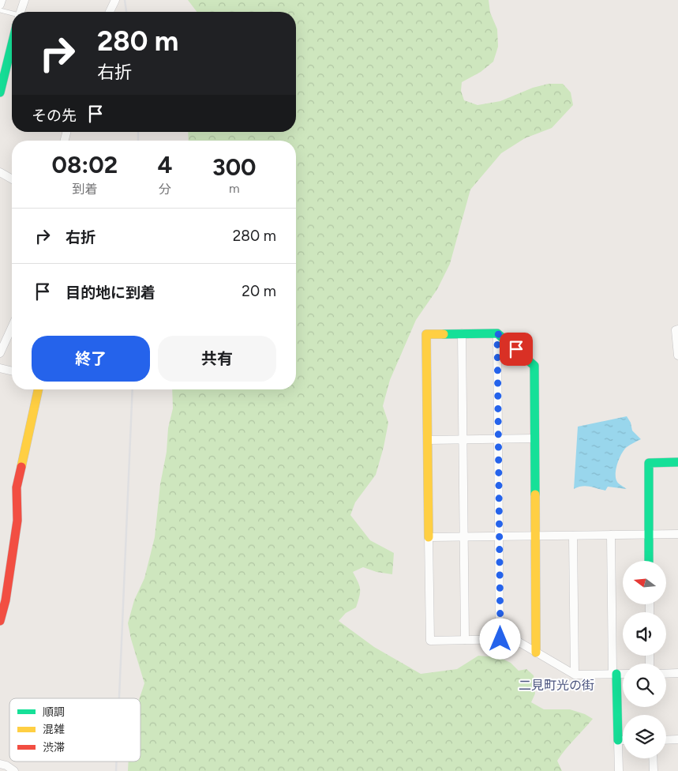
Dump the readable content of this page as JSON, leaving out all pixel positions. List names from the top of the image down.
{
  "districts": ["二見町光の街"],
  "legend": ["順調", "混雑", "渋滞"],
  "north": "left",
  "page": {
    "turn": ["280 m", "右折"],
    "then": "その先",
    "eta": [
      "08:02",
      "到着",
      "4",
      "分",
      "300",
      "m"
    ],
    "list": [
      {
        "name": "右折",
        "value": "280 m"
      },
      {
        "name": "目的地に到着",
        "value": "20 m"
      }
    ],
    "buttons": ["終了", "共有"]
  }
}
